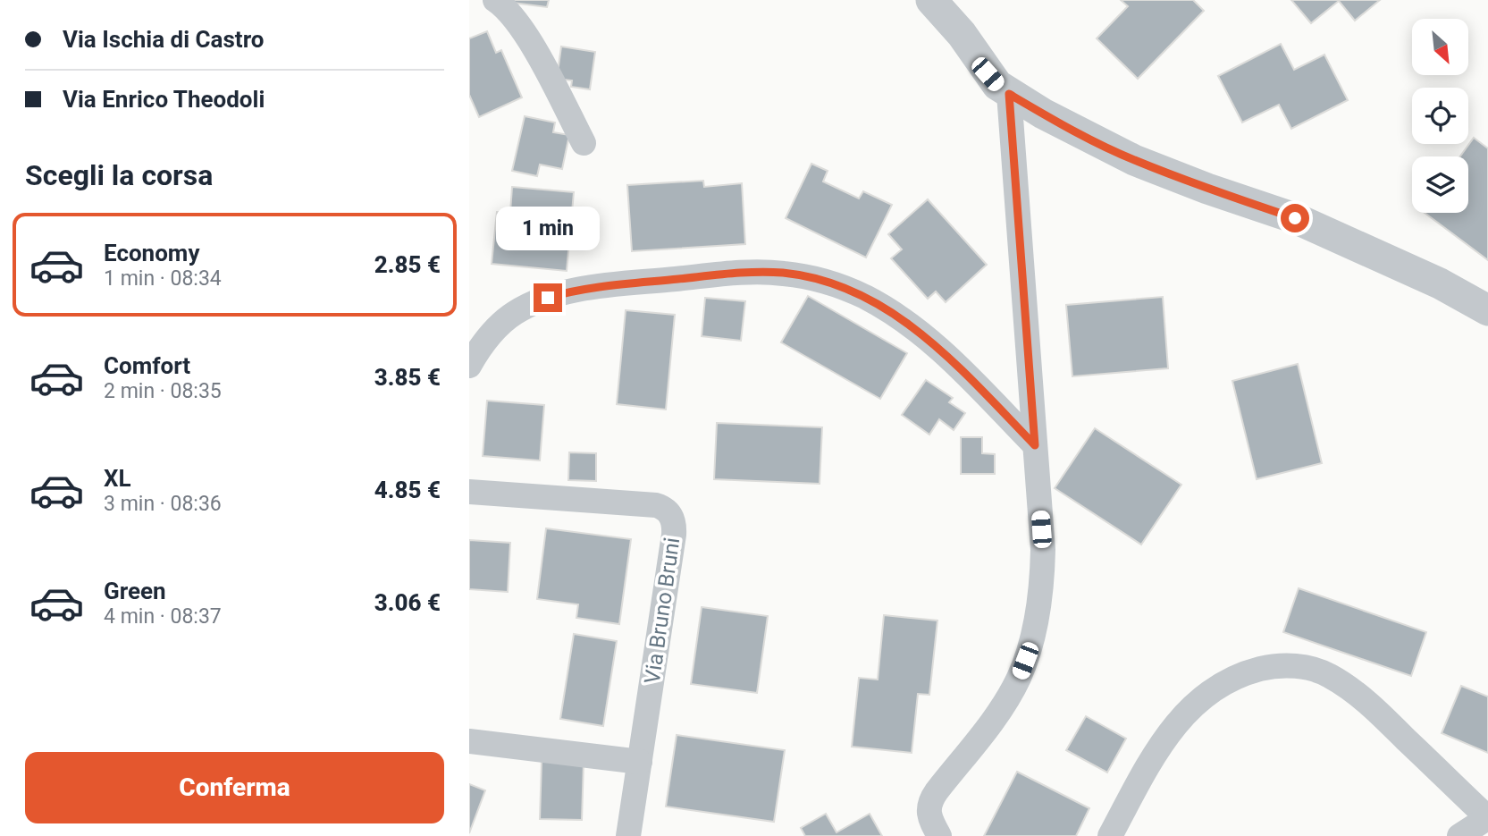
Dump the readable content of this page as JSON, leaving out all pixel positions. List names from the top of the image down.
{
  "streets": {
    "street": ["Via Bruno Bruni"]
  },
  "north": "bottom right",
  "page": {
    "banner": ["Via Ischia di Castro", "Via Enrico Theodoli"],
    "heading": "Scegli la corsa",
    "bubble": "1 min",
    "list": [
      {
        "name": "Economy",
        "note": "1 min · 08:34",
        "value": "2.85 €"
      },
      {
        "name": "Comfort",
        "note": "2 min · 08:35",
        "value": "3.85 €"
      },
      {
        "name": "XL",
        "note": "3 min · 08:36",
        "value": "4.85 €"
      },
      {
        "name": "Green",
        "note": "4 min · 08:37",
        "value": "3.06 €"
      }
    ],
    "buttons": "Conferma"
  }
}
